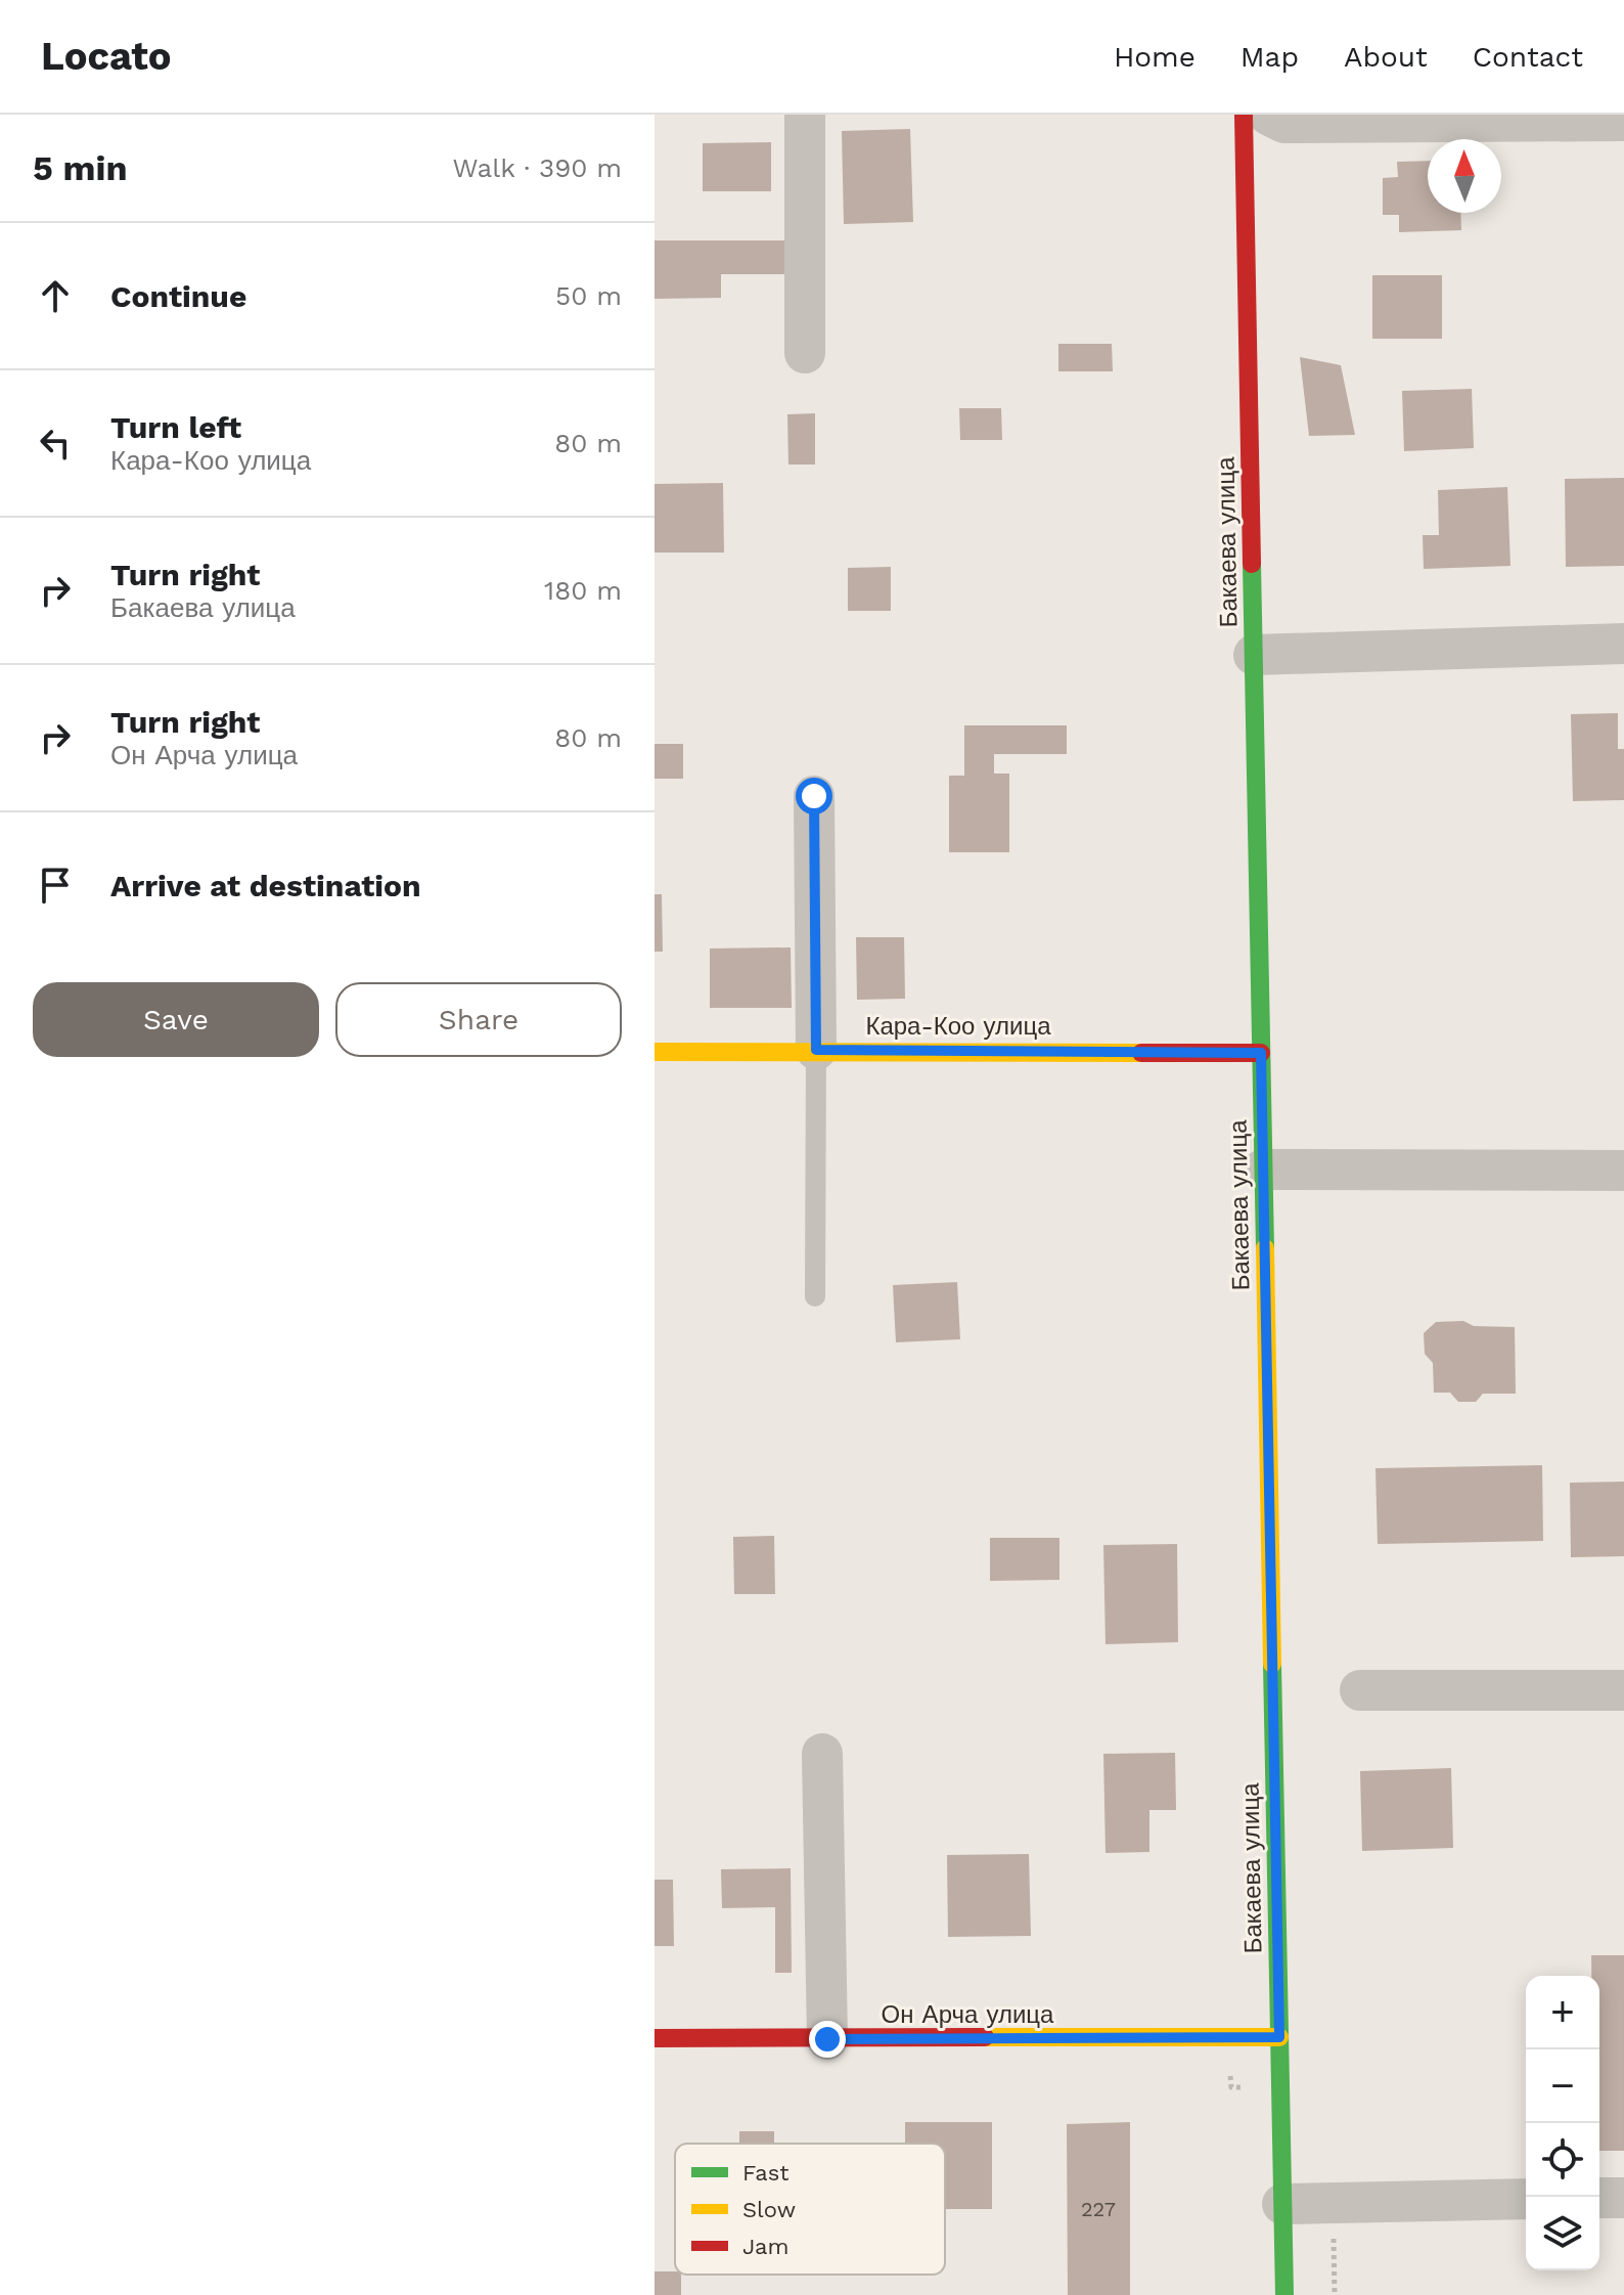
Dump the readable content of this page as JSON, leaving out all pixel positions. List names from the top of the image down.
{
  "streets": {
    "street": ["Бакаева улица", "Кара-Коо улица", "Он Арча улица"]
  },
  "crossings": [
    ["Бакаева улица", "Кара-Коо улица"],
    ["Бакаева улица", "Он Арча улица"]
  ],
  "house_numbers": ["227"],
  "legend": ["Fast", "Slow", "Jam"],
  "north": "top",
  "page": {
    "header": "Locato",
    "nav": [
      "Home",
      "Map",
      "About",
      "Contact"
    ],
    "heading": ["5 min", "Walk · 390 m"],
    "list": [
      ["Continue", "50 m"],
      ["Turn left", "Кара-Коо улица", "80 m"],
      ["Turn right", "Бакаева улица", "180 m"],
      ["Turn right", "Он Арча улица", "80 m"],
      "Arrive at destination"
    ],
    "buttons": ["Save", "Share"],
    "map_buttons": ["+", "−"]
  }
}
